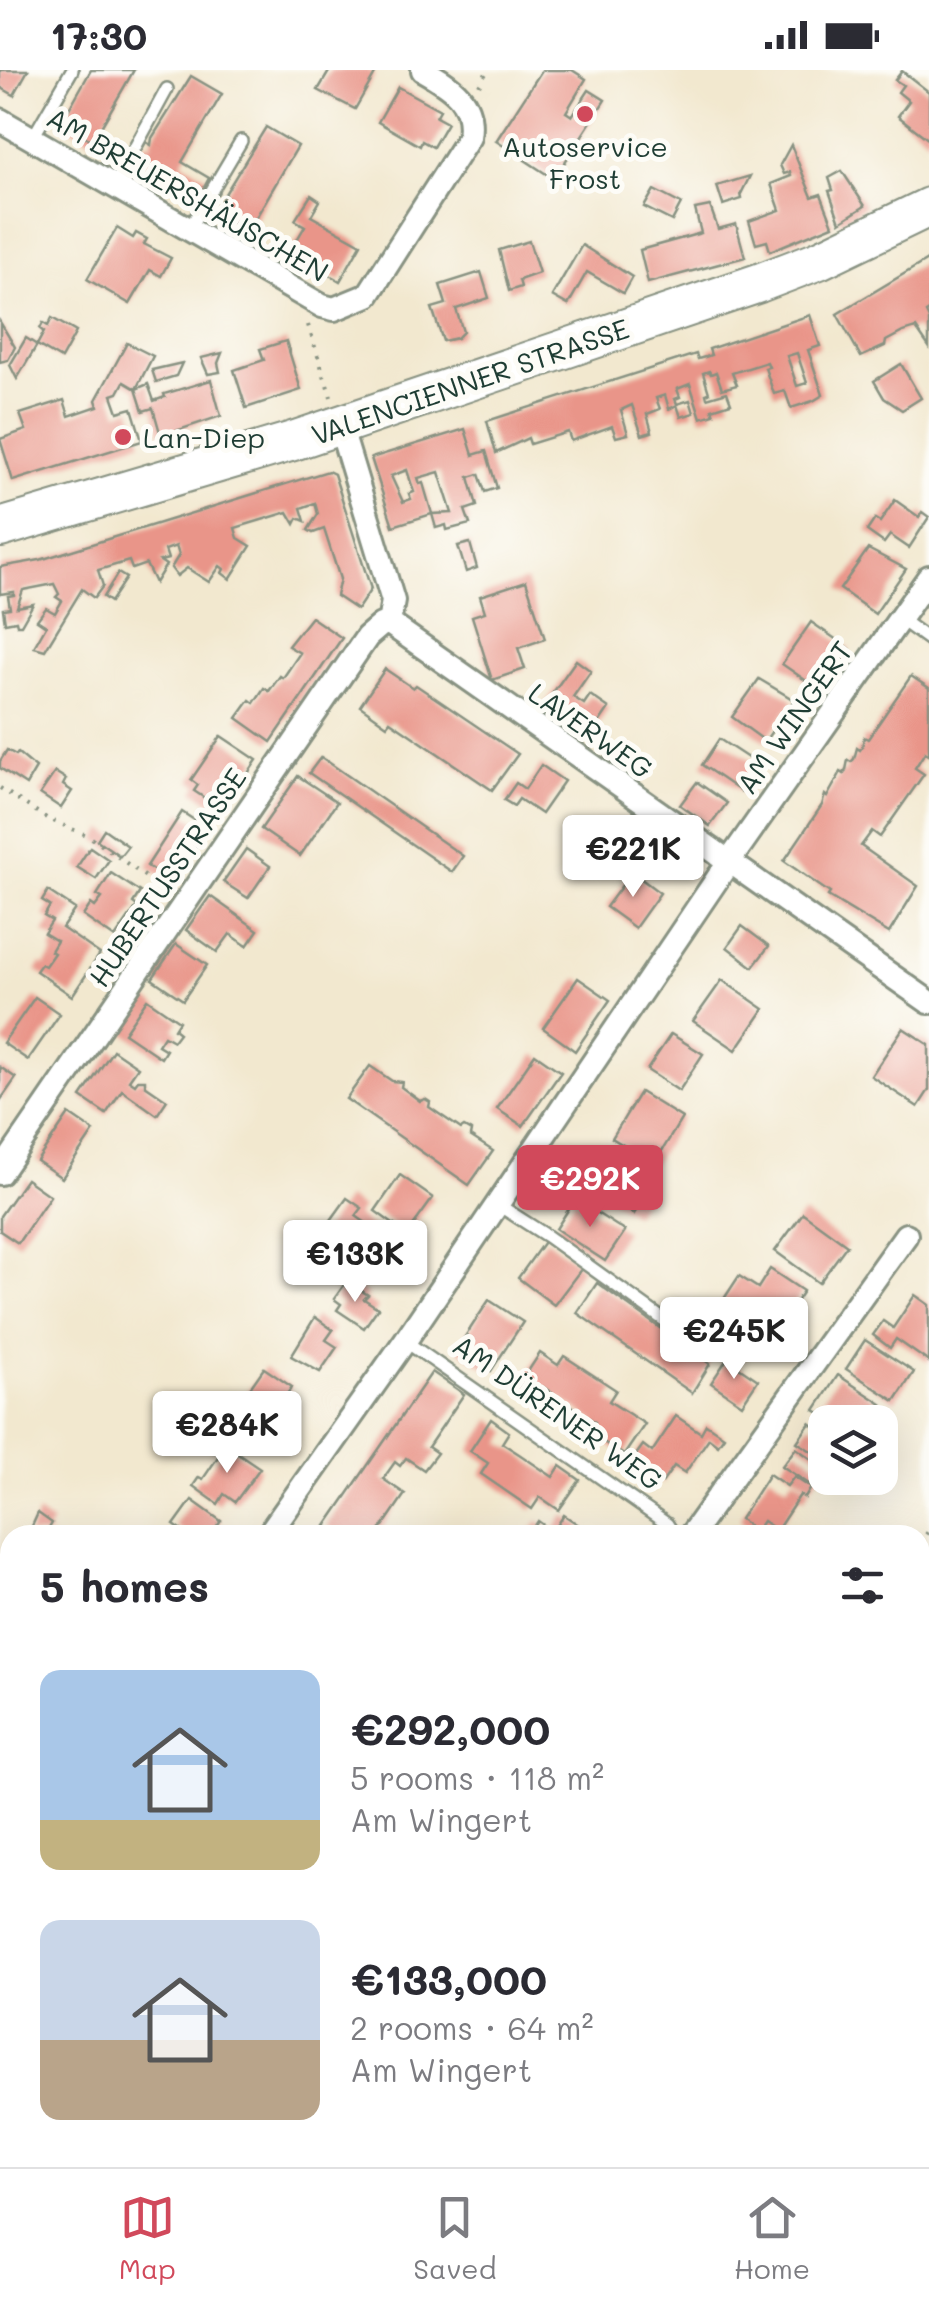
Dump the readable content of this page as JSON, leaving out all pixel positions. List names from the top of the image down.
{
  "streets": {
    "main road": ["VALENCIENNER STRASSE"],
    "street": [
      "AM BREUERSHÄUSCHEN",
      "AM WINGERT",
      "LAVERWEG",
      "HUBERTUSSTRASSE"
    ],
    "lane": ["AM DÜRENER WEG"]
  },
  "crossings": [
    ["AM WINGERT", "LAVERWEG"],
    ["AM WINGERT", "AM DÜRENER WEG"],
    ["LAVERWEG", "HUBERTUSSTRASSE"]
  ],
  "places": ["Autoservice Frost", "Lan-Diep"],
  "page": {
    "status": "17:30",
    "price": [
      "€221K",
      "€292K",
      "€133K",
      "€245K",
      "€284K"
    ],
    "heading": "5 homes",
    "list": [
      {
        "name": "€292,000",
        "note": "5 rooms · 118 m² · Am Wingert"
      },
      {
        "name": "€133,000",
        "note": "2 rooms · 64 m² · Am Wingert"
      }
    ],
    "tabs": ["Map", "Saved", "Home"]
  }
}
